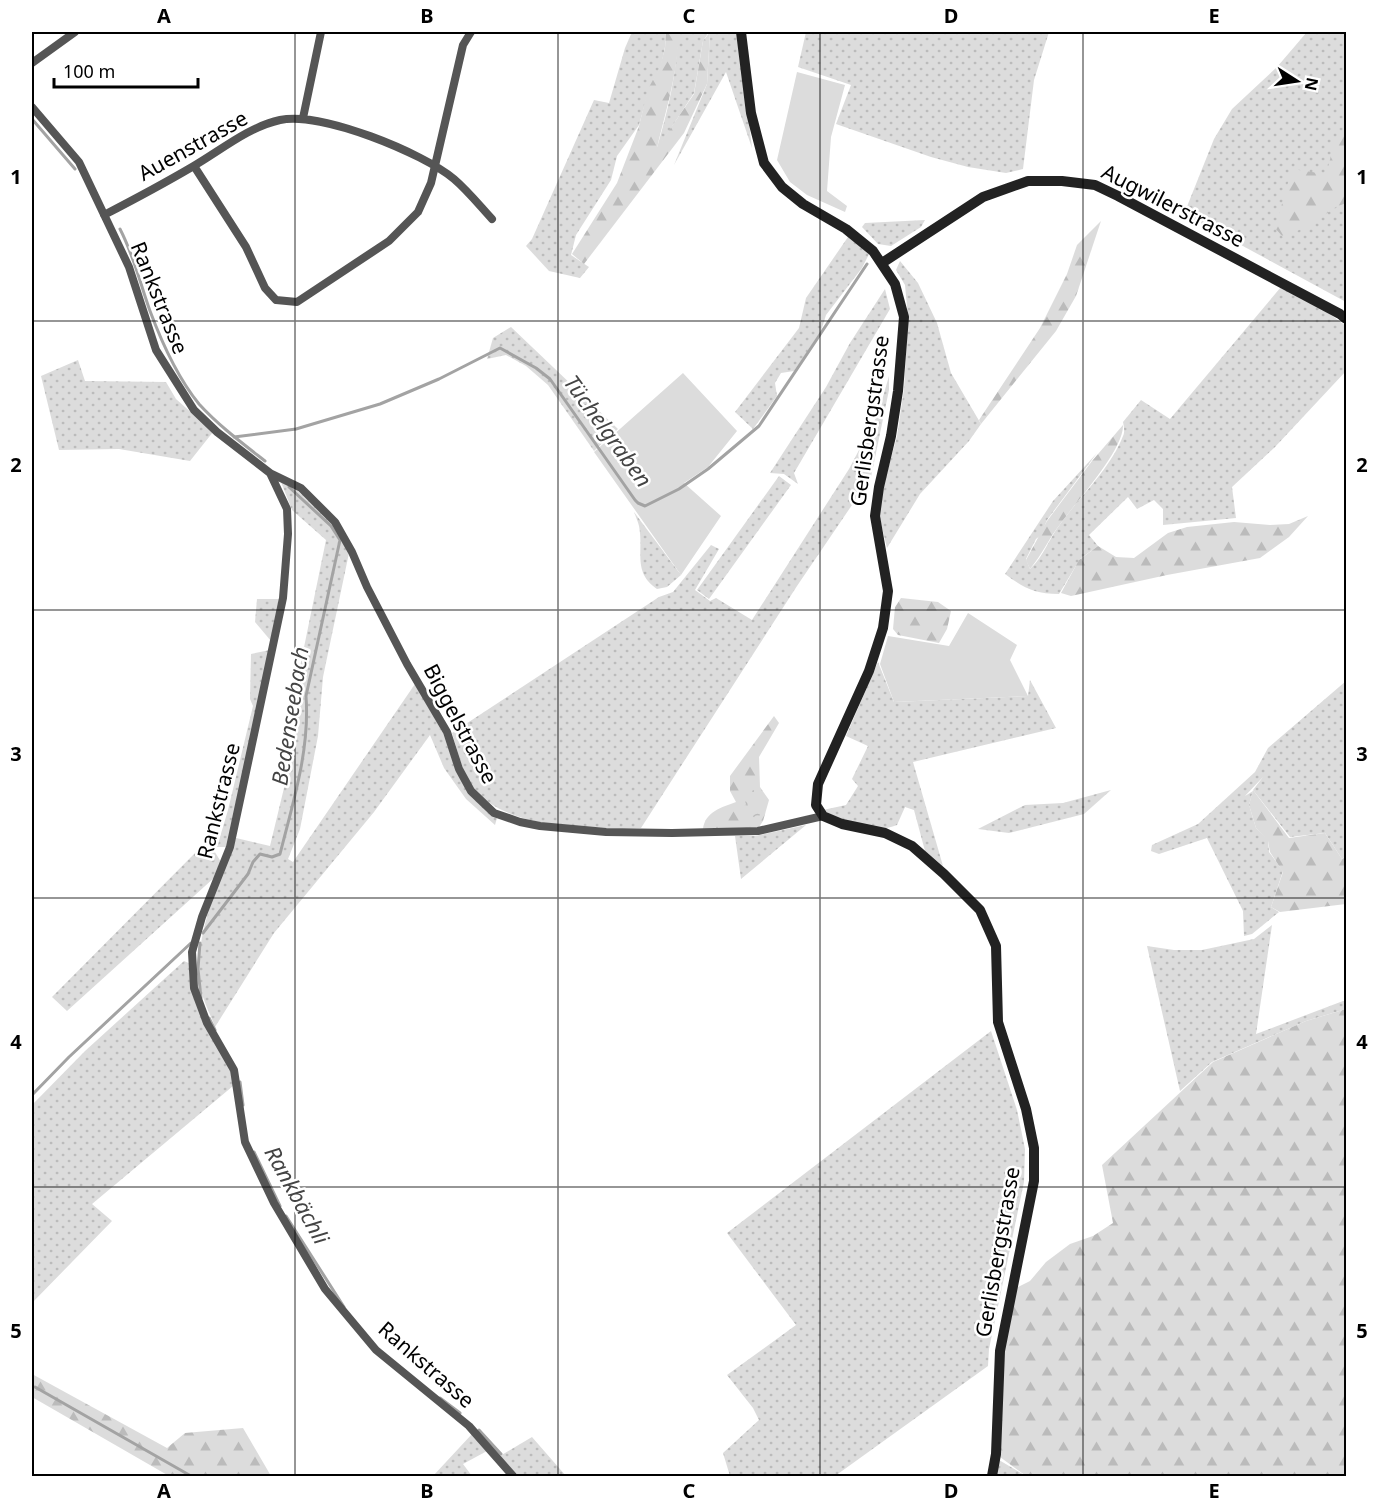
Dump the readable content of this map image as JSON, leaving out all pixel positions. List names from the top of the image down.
{
  "streets": {
    "street": [
      "Auenstrasse",
      "Augwilerstrasse",
      "Rankstrasse",
      "Gerlisbergstrasse",
      "Biggelstrasse"
    ]
  },
  "crossings": [
    ["Auenstrasse", "Rankstrasse"],
    ["Augwilerstrasse", "Gerlisbergstrasse"],
    ["Rankstrasse", "Biggelstrasse"],
    ["Gerlisbergstrasse", "Biggelstrasse"]
  ],
  "water": ["Tüchelgraben", "Bedenseebach", "Rankbächli"],
  "scale_bar": "100 m",
  "north": "right",
  "grid": {
    "columns": [
      "A",
      "B",
      "C",
      "D",
      "E"
    ],
    "rows": [
      "1",
      "2",
      "3",
      "4",
      "5"
    ]
  }
}
